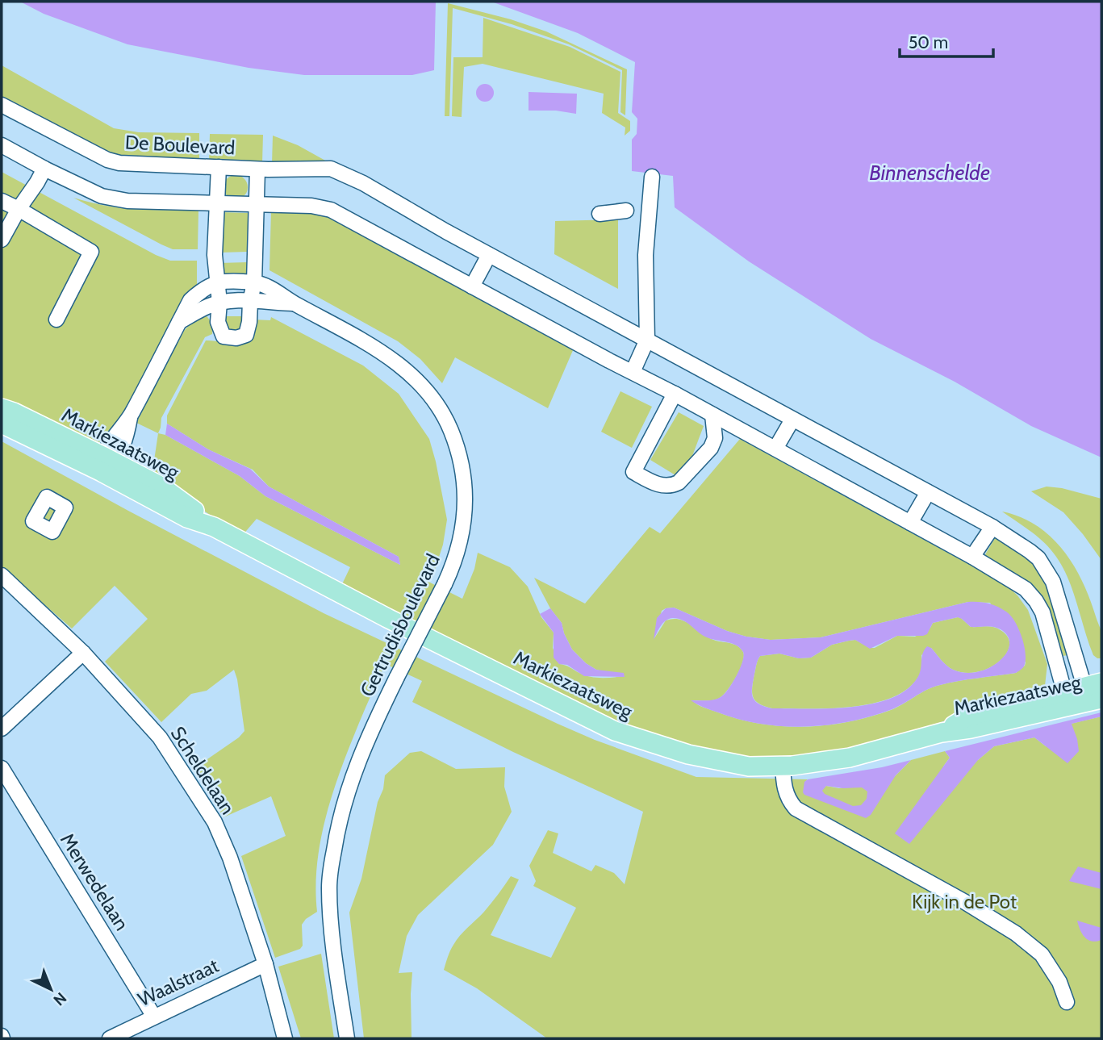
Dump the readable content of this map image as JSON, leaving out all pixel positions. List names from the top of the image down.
{
  "streets": {
    "main road": ["Markiezaatsweg"],
    "street": [
      "De Boulevard",
      "Gertrudisboulevard",
      "Scheldelaan",
      "Merwedelaan",
      "Waalstraat"
    ]
  },
  "crossings": [
    ["De Boulevard", "Markiezaatsweg"],
    ["Scheldelaan", "Waalstraat"],
    ["Merwedelaan", "Waalstraat"]
  ],
  "water": ["Binnenschelde"],
  "parks": ["Kijk in de Pot"],
  "scale_bar": "50 m",
  "north": "bottom right"
}
